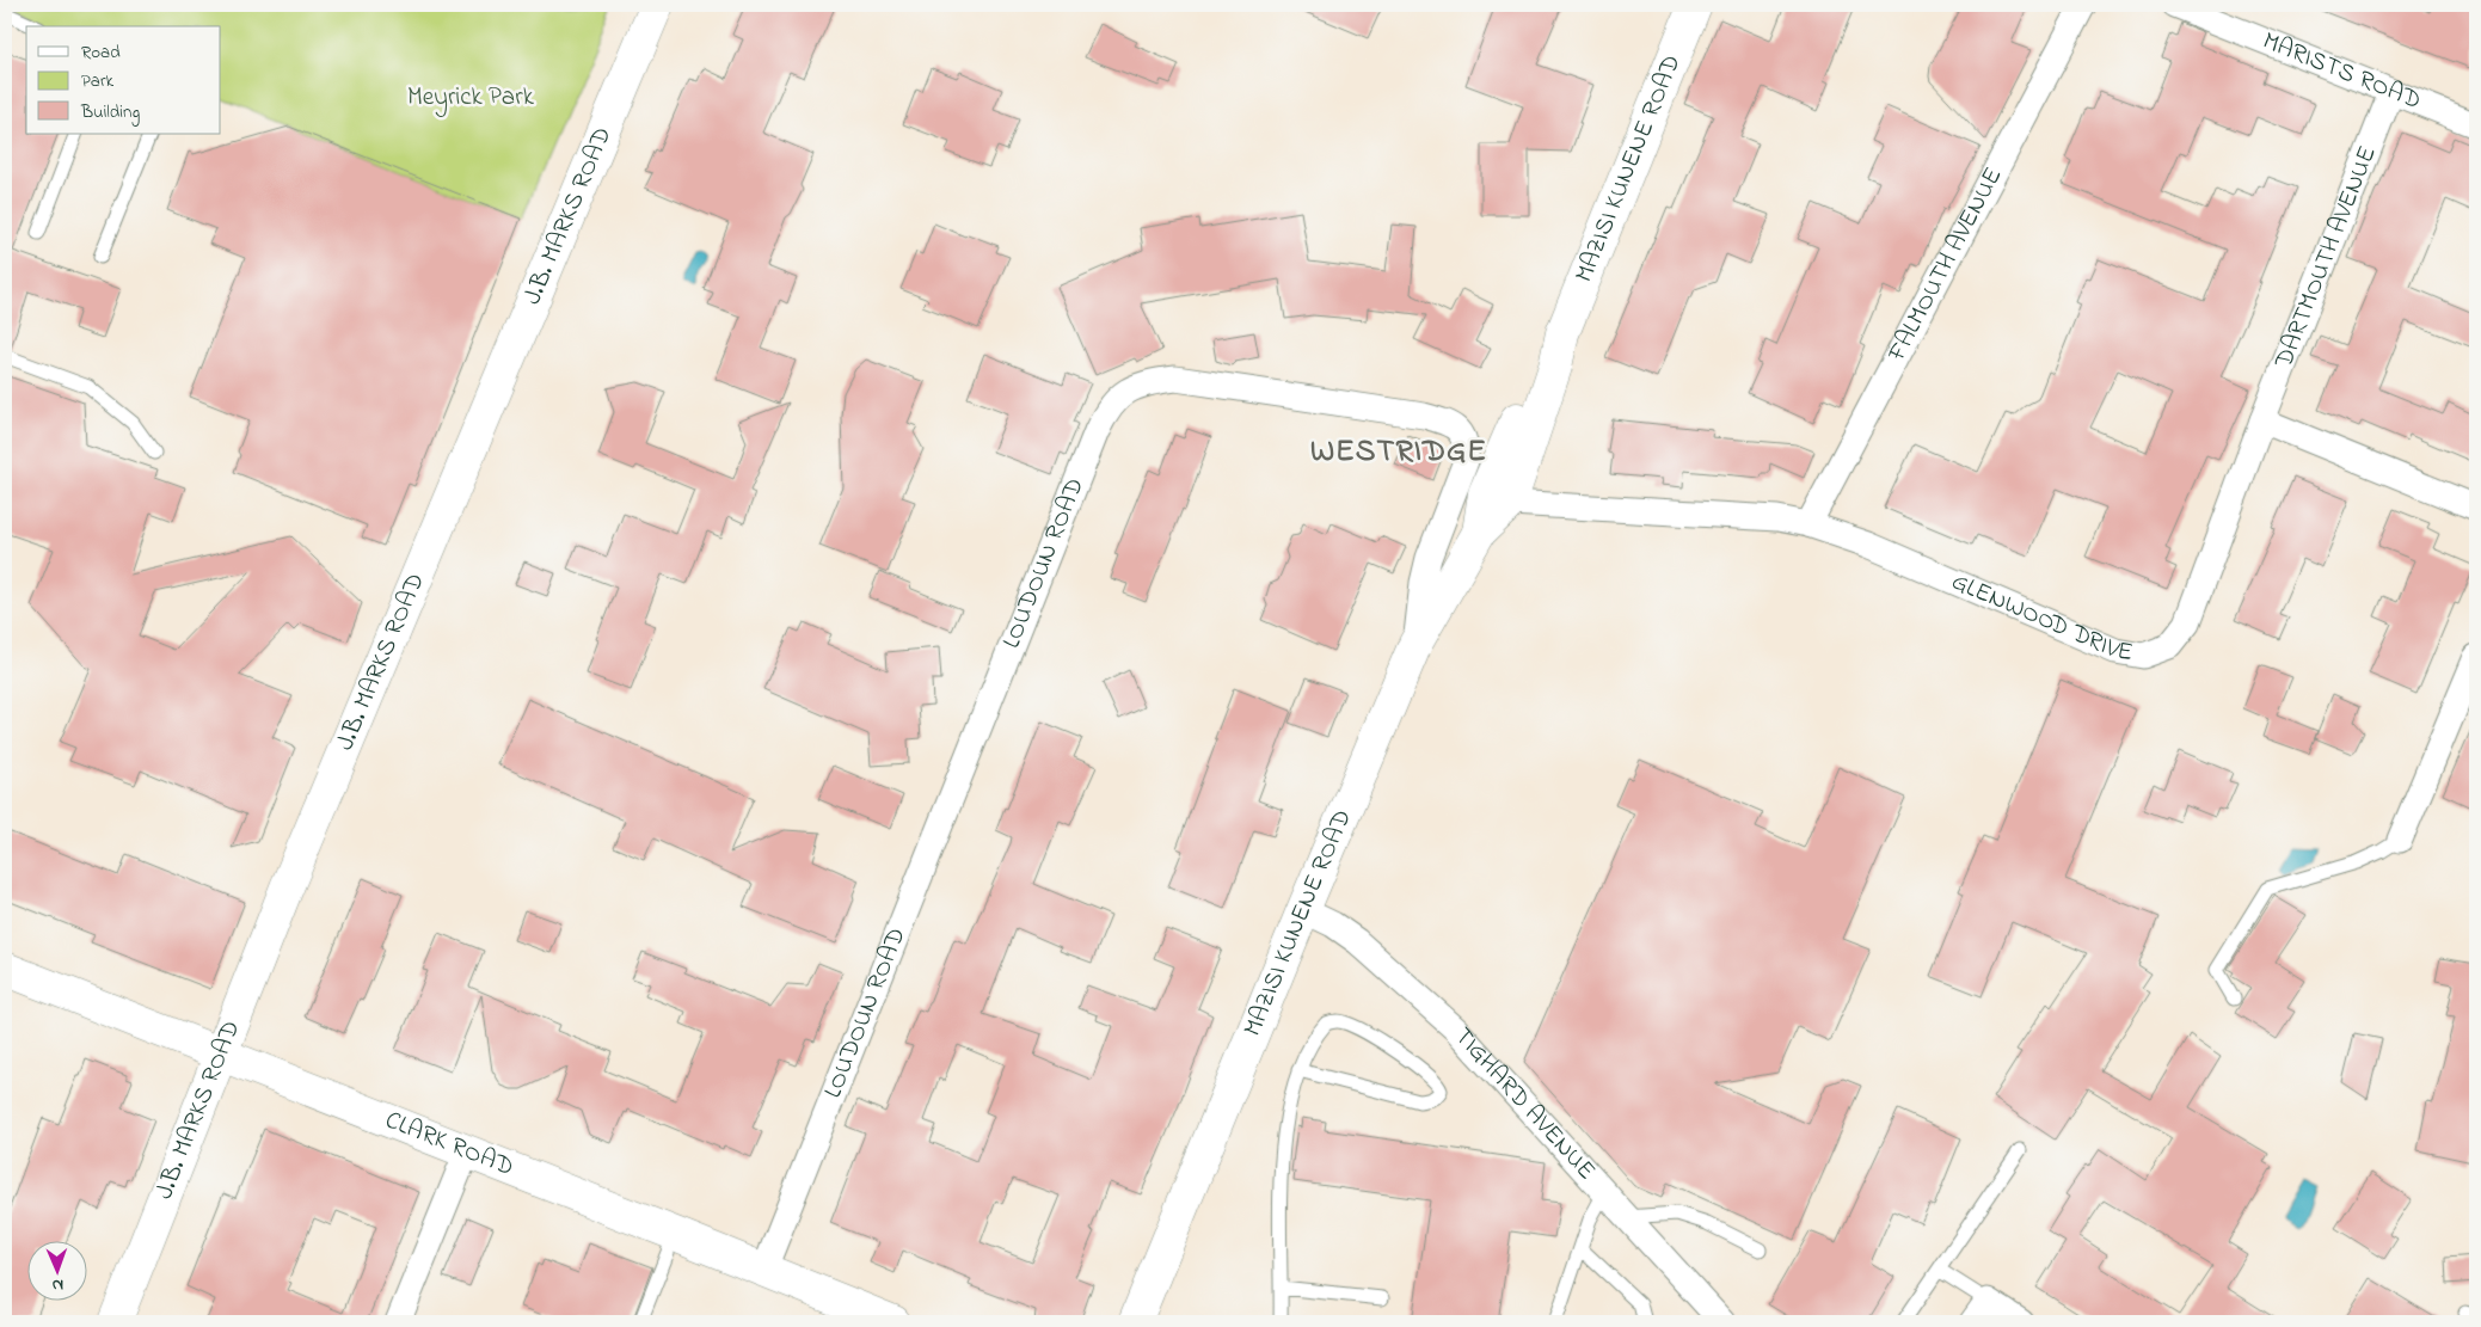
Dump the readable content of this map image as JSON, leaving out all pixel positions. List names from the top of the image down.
{
  "streets": {
    "street": [
      "MARISTS ROAD",
      "MAZISI KUNENE ROAD",
      "J.B. MARKS ROAD",
      "DARTMOUTH AVENUE",
      "FALMOUTH AVENUE",
      "LOUDOUN ROAD",
      "GLENWOOD DRIVE",
      "TIGHARD AVENUE",
      "CLARK ROAD"
    ]
  },
  "crossings": [
    ["MARISTS ROAD", "DARTMOUTH AVENUE"],
    ["MAZISI KUNENE ROAD", "LOUDOUN ROAD"],
    ["MAZISI KUNENE ROAD", "GLENWOOD DRIVE"],
    ["MAZISI KUNENE ROAD", "TIGHARD AVENUE"],
    ["J.B. MARKS ROAD", "CLARK ROAD"],
    ["DARTMOUTH AVENUE", "GLENWOOD DRIVE"],
    ["FALMOUTH AVENUE", "GLENWOOD DRIVE"],
    ["LOUDOUN ROAD", "CLARK ROAD"]
  ],
  "districts": ["WESTRIDGE"],
  "parks": ["Meyrick Park"],
  "legend": ["Road", "Park", "Building"],
  "north": "bottom"
}
